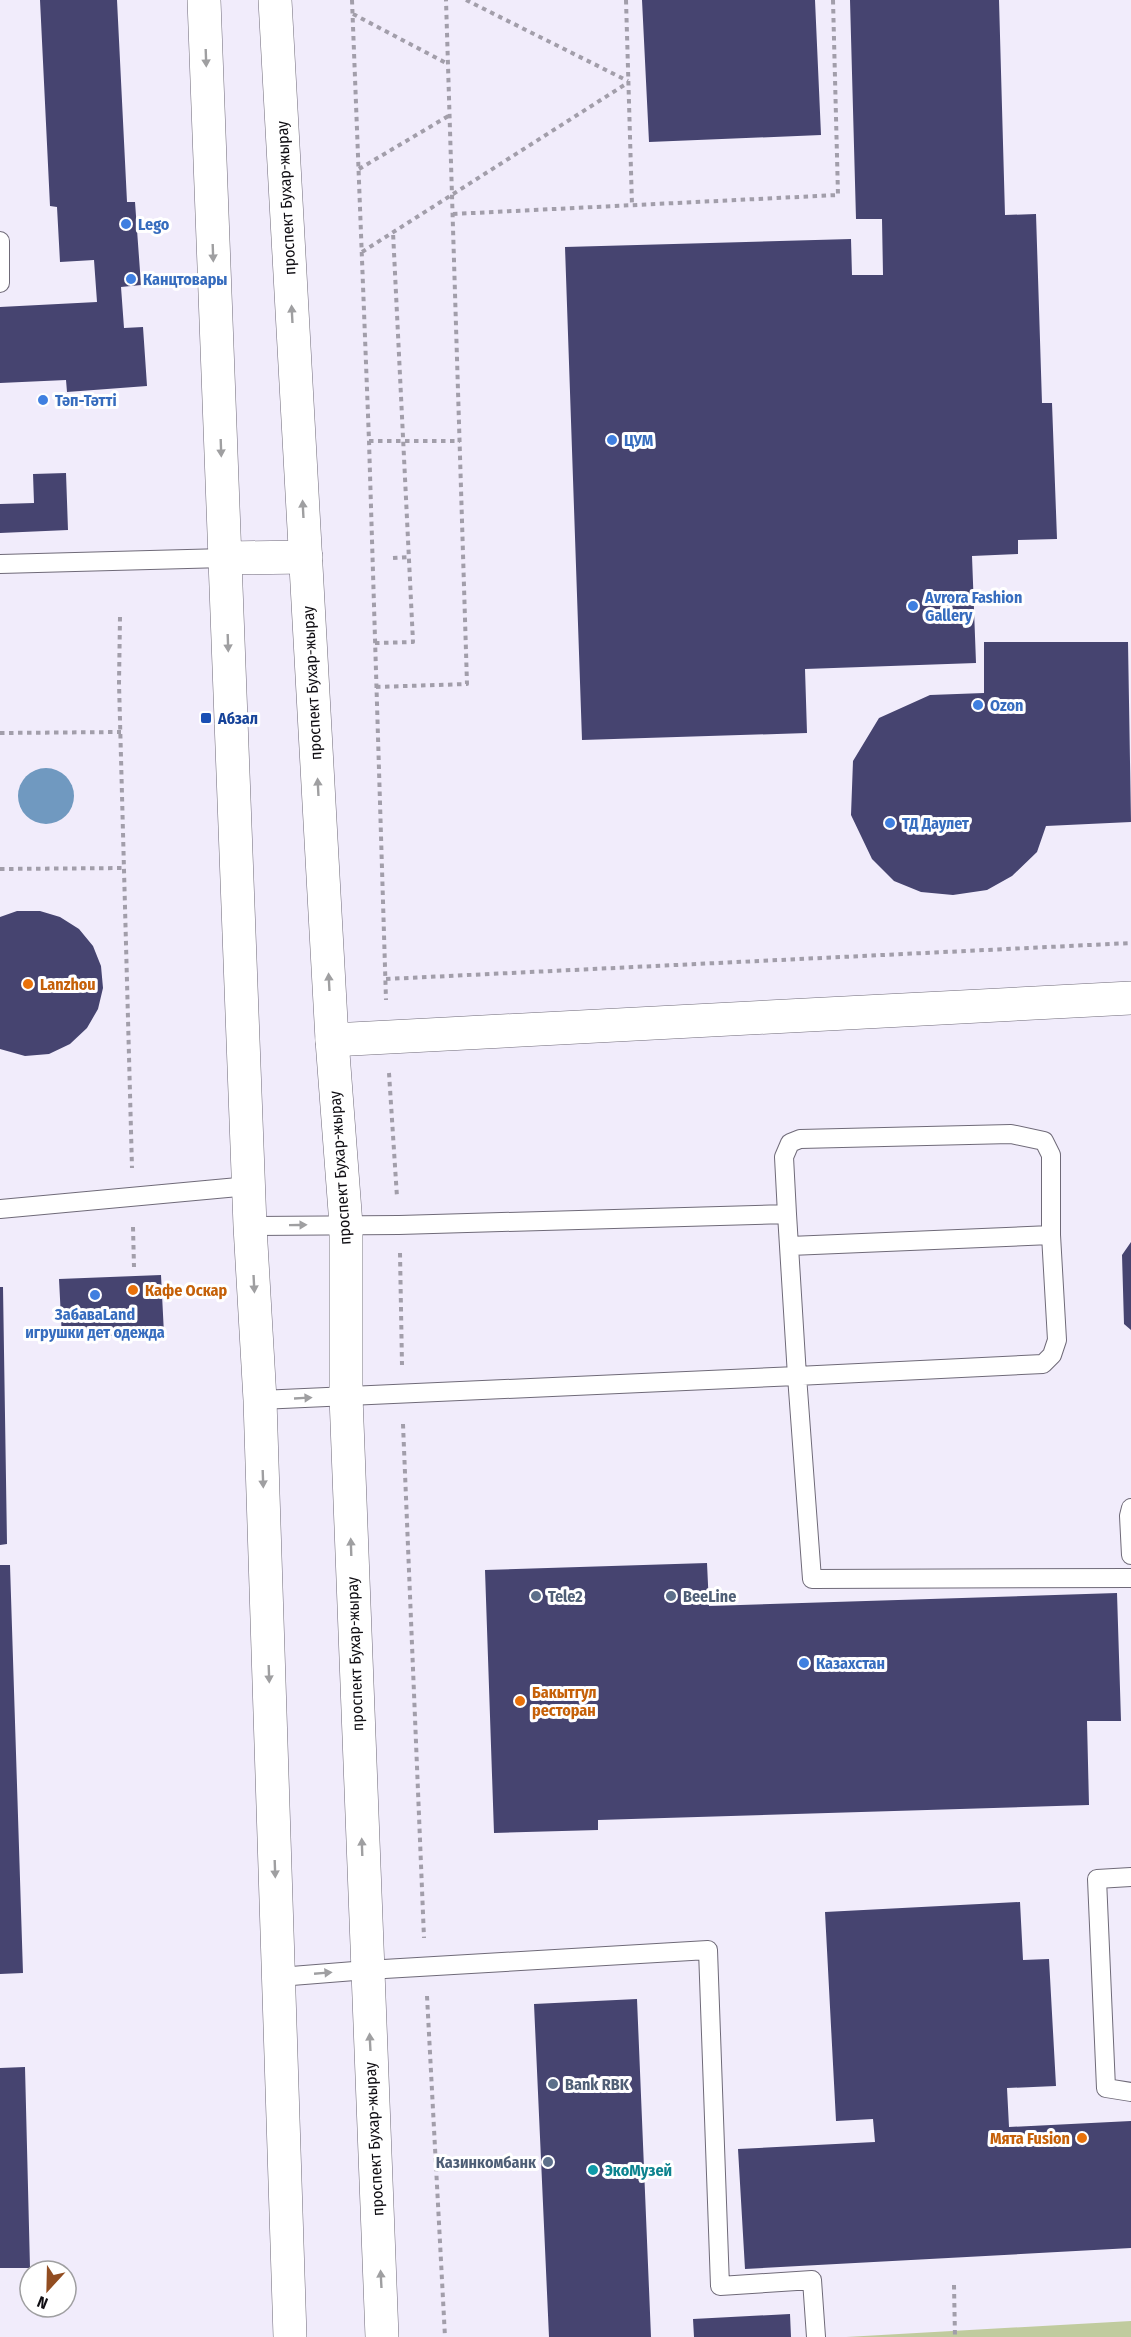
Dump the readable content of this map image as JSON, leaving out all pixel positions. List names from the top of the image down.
{
  "streets": {
    "main road": ["проспект Бухар-жырау"]
  },
  "places": {
    "other": [
      "Lego",
      "Канцтовары",
      "Тәп-Тәтті",
      "ЦУМ",
      "Avrora Fashion Gallery",
      "Ozon",
      "ТД Даулет",
      "Lanzhou",
      "Кафе Оскар",
      "ЗабаваLand игрушки дет одежда",
      "Tele2",
      "BeeLine",
      "Казахстан",
      "Бакытгул ресторан",
      "Bank RBK",
      "Мята Fusion",
      "Казинкомбанк",
      "ЭкоМузей"
    ],
    "transit": ["Абзал"]
  },
  "north": "bottom"
}
